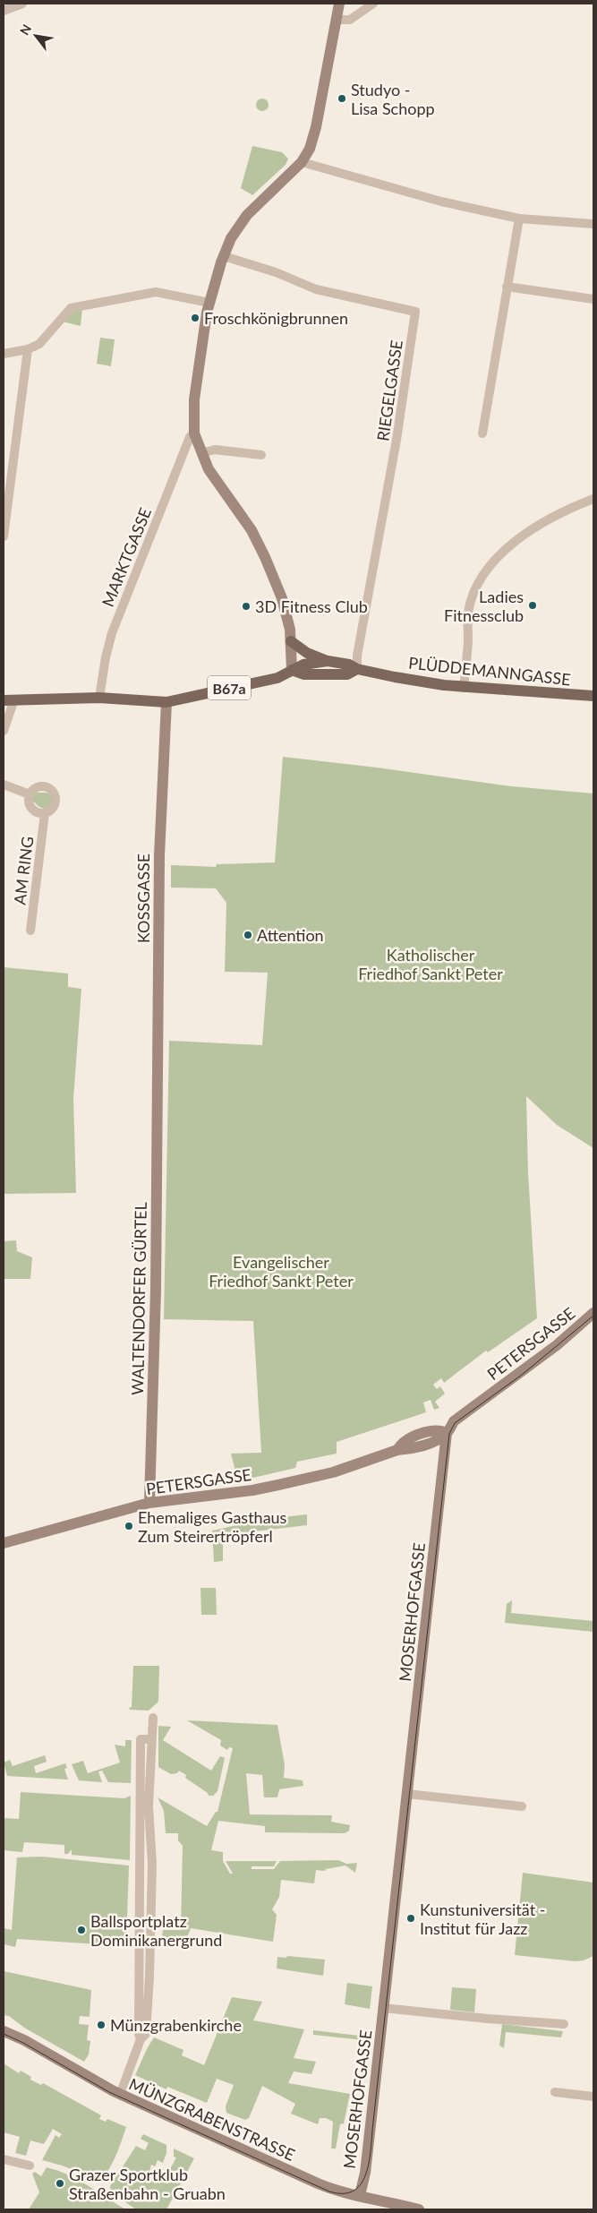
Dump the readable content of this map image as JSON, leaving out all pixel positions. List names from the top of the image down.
{
  "streets": {
    "main road": [
      "PLÜDDEMANNGASSE",
      "B67a",
      "KOSSGASSE",
      "WALTENDORFER GÜRTEL",
      "PETERSGASSE",
      "MOSERHOFGASSE",
      "MÜNZGRABENSTRASSE"
    ],
    "street": ["RIEGELGASSE", "MARKTGASSE", "AM RING"]
  },
  "crossings": [
    ["RIEGELGASSE", "PLÜDDEMANNGASSE"],
    ["MARKTGASSE", "PLÜDDEMANNGASSE"],
    ["PLÜDDEMANNGASSE", "KOSSGASSE"],
    ["KOSSGASSE", "WALTENDORFER GÜRTEL"],
    ["WALTENDORFER GÜRTEL", "PETERSGASSE"],
    ["PETERSGASSE", "MOSERHOFGASSE"],
    ["MOSERHOFGASSE", "MÜNZGRABENSTRASSE"]
  ],
  "parks": ["Katholischer Friedhof Sankt Peter", "Evangelischer Friedhof Sankt Peter"],
  "places": [
    "Studyo - Lisa Schopp",
    "Froschkönigbrunnen",
    "Ladies Fitnessclub",
    "3D Fitness Club",
    "Attention",
    "Ehemaliges Gasthaus Zum Steirertröpferl",
    "Kunstuniversität - Institut für Jazz",
    "Ballsportplatz Dominikanergrund",
    "Münzgrabenkirche",
    "Grazer Sportklub Straßenbahn - Gruabn"
  ],
  "north": "top left"
}
